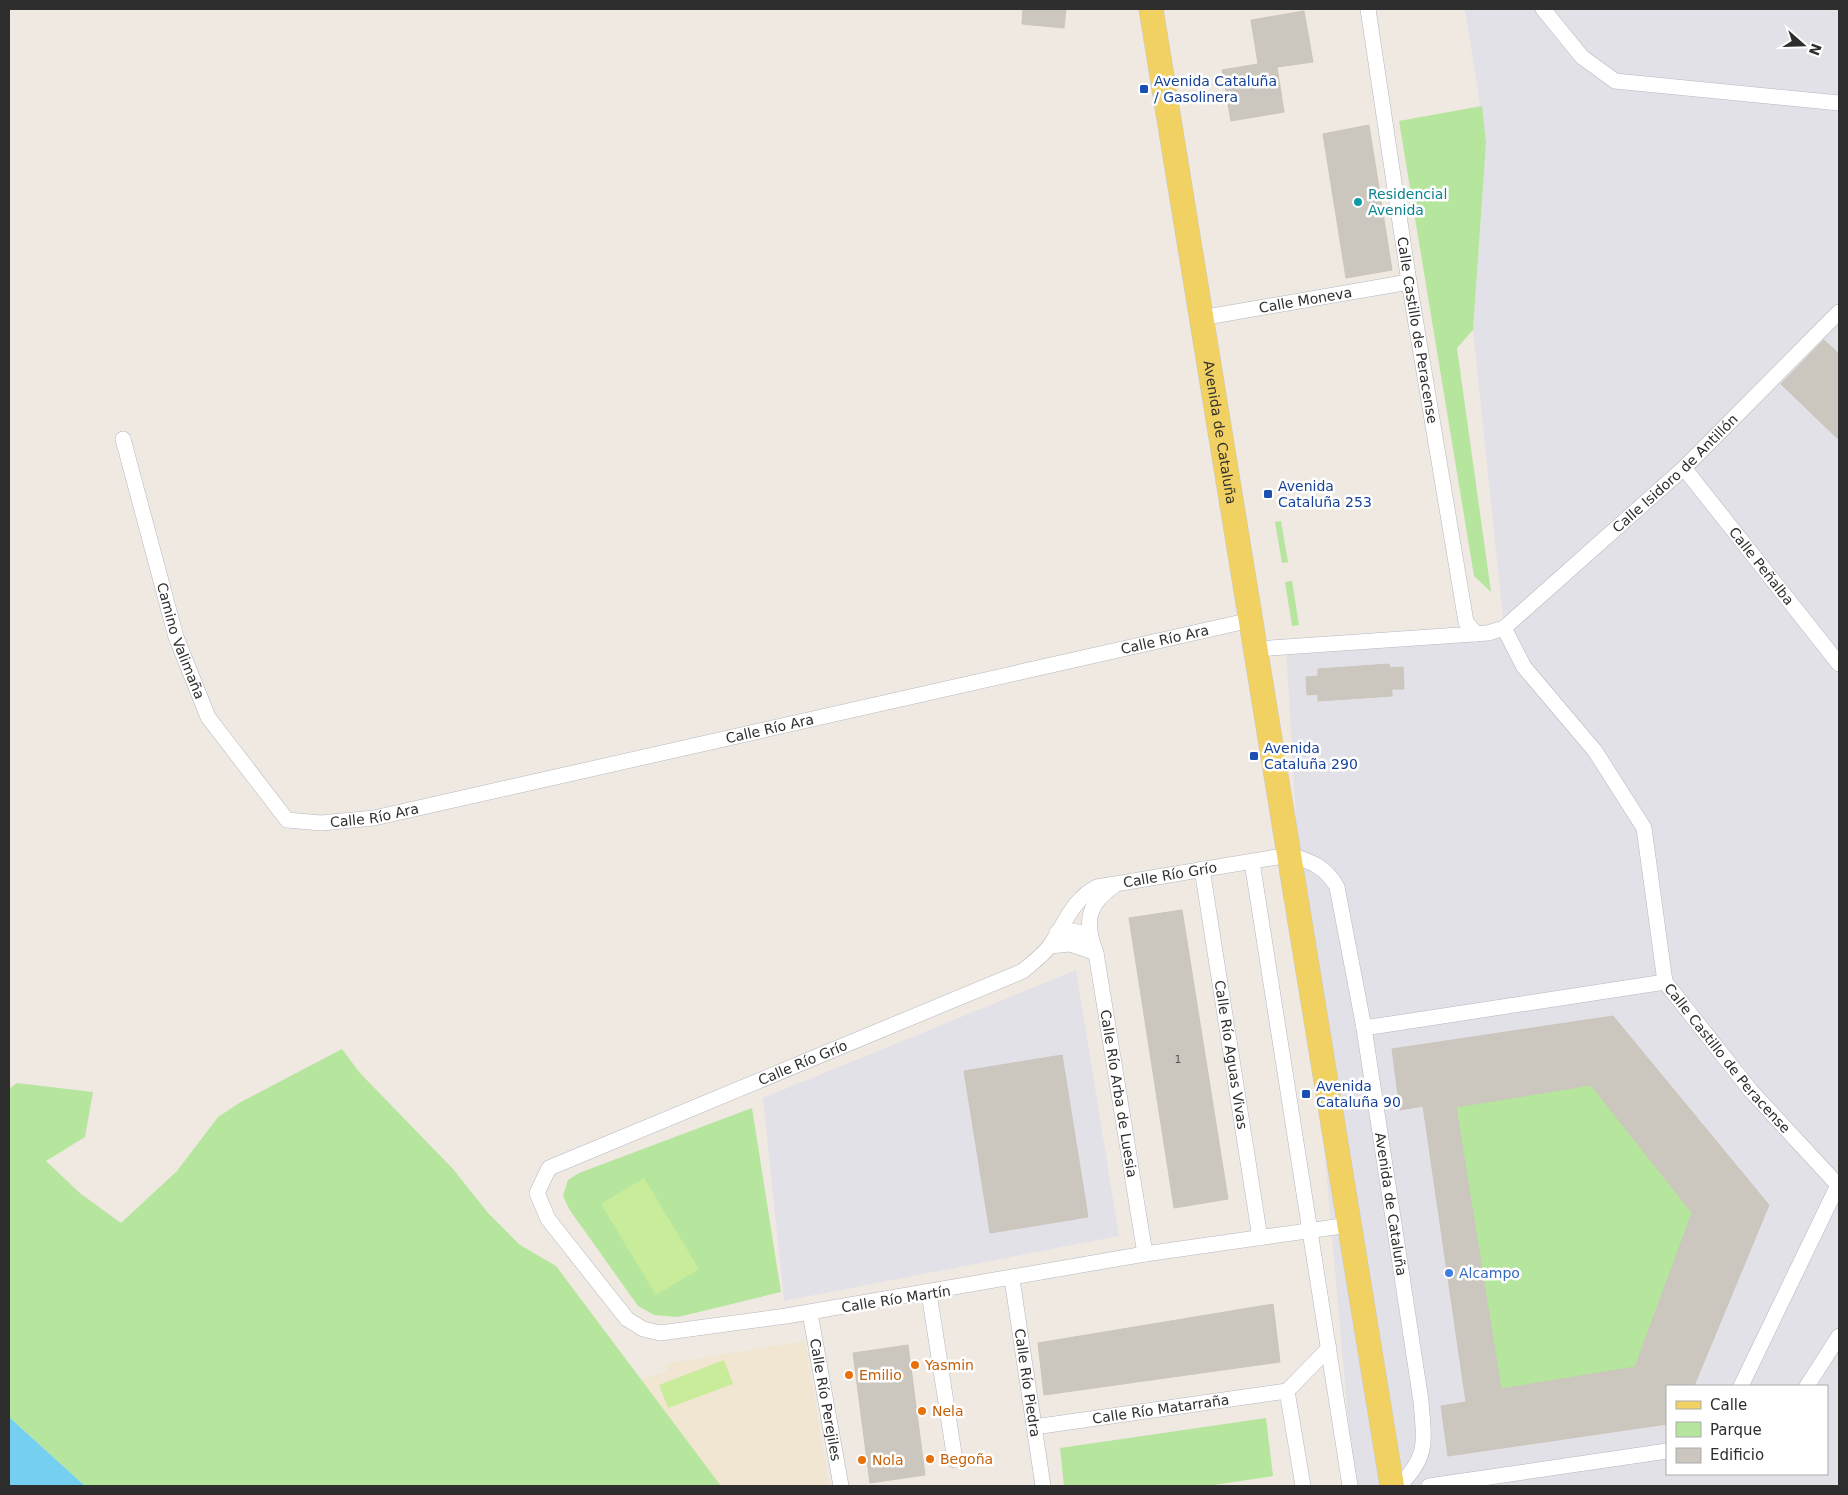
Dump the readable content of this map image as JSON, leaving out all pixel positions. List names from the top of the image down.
{
  "streets": {
    "main road": ["Avenida de Cataluña"],
    "street": [
      "Calle Moneva",
      "Calle Castillo de Peracense",
      "Calle Isidoro de Antillón",
      "Calle Peñalba",
      "Calle Río Ara",
      "Camino Valimaña",
      "Calle Río Grío",
      "Calle Río Aguas Vivas",
      "Calle Río Arba de Luesia",
      "Calle Río Martín",
      "Calle Río Piedra",
      "Calle Río Perejiles",
      "Calle Río Matarraña"
    ]
  },
  "crossings": [
    ["Calle Moneva", "Calle Castillo de Peracense"],
    ["Calle Moneva", "Avenida de Cataluña"],
    ["Calle Castillo de Peracense", "Calle Isidoro de Antillón"],
    ["Avenida de Cataluña", "Calle Río Ara"],
    ["Avenida de Cataluña", "Calle Río Grío"],
    ["Avenida de Cataluña", "Calle Río Martín"],
    ["Calle Isidoro de Antillón", "Calle Peñalba"],
    ["Calle Río Ara", "Camino Valimaña"],
    ["Calle Río Grío", "Calle Río Aguas Vivas"],
    ["Calle Río Grío", "Calle Río Martín"],
    ["Calle Río Aguas Vivas", "Calle Río Martín"],
    ["Calle Río Arba de Luesia", "Calle Río Martín"],
    ["Calle Río Martín", "Calle Río Piedra"],
    ["Calle Río Martín", "Calle Río Perejiles"],
    ["Calle Río Piedra", "Calle Río Matarraña"]
  ],
  "places": {
    "transit": [
      "Avenida Cataluña / Gasolinera",
      "Avenida Cataluña 253",
      "Avenida Cataluña 290",
      "Avenida Cataluña 90"
    ],
    "other": [
      "Residencial Avenida",
      "Alcampo",
      "Yasmin",
      "Emilio",
      "Nela",
      "Begoña",
      "Nola"
    ]
  },
  "house_numbers": ["1"],
  "legend": ["Calle", "Parque", "Edificio"],
  "north": "right"
}
